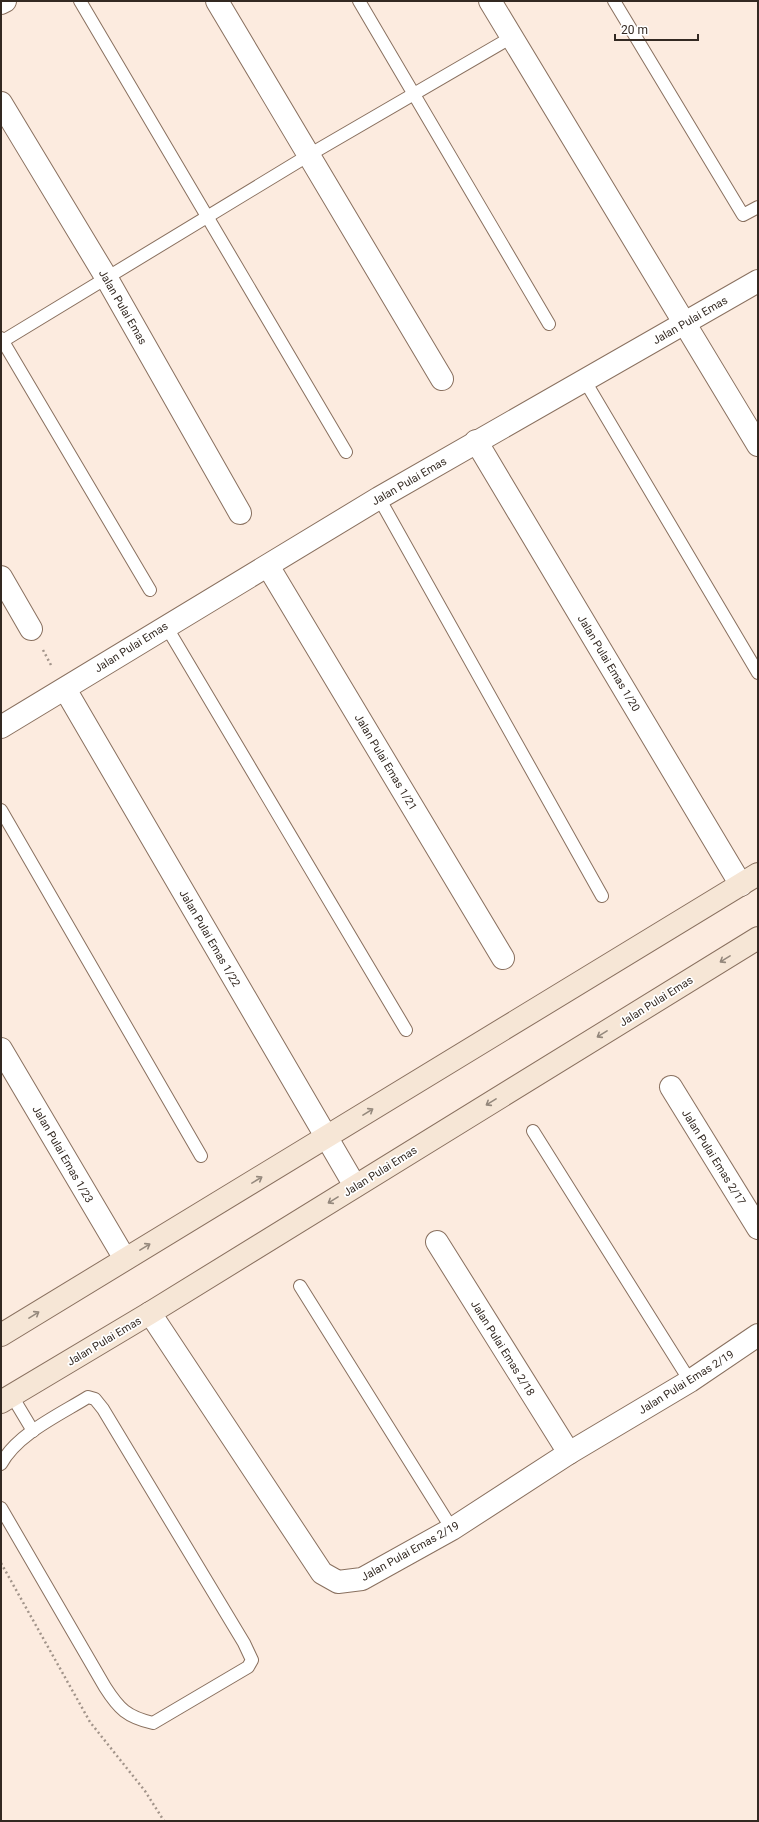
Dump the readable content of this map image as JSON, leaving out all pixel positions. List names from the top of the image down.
{
  "streets": {
    "street": [
      "Jalan Pulai Emas",
      "Jalan Pulai Emas 1/20",
      "Jalan Pulai Emas 1/21",
      "Jalan Pulai Emas 1/22",
      "Jalan Pulai Emas 1/23",
      "Jalan Pulai Emas 2/17",
      "Jalan Pulai Emas 2/18",
      "Jalan Pulai Emas 2/19"
    ]
  },
  "crossings": [
    ["Jalan Pulai Emas", "Jalan Pulai Emas 1/20"],
    ["Jalan Pulai Emas", "Jalan Pulai Emas 1/21"],
    ["Jalan Pulai Emas", "Jalan Pulai Emas 1/22"],
    ["Jalan Pulai Emas", "Jalan Pulai Emas 2/19"],
    ["Jalan Pulai Emas 2/18", "Jalan Pulai Emas 2/19"]
  ],
  "scale_bar": "20 m"
}
